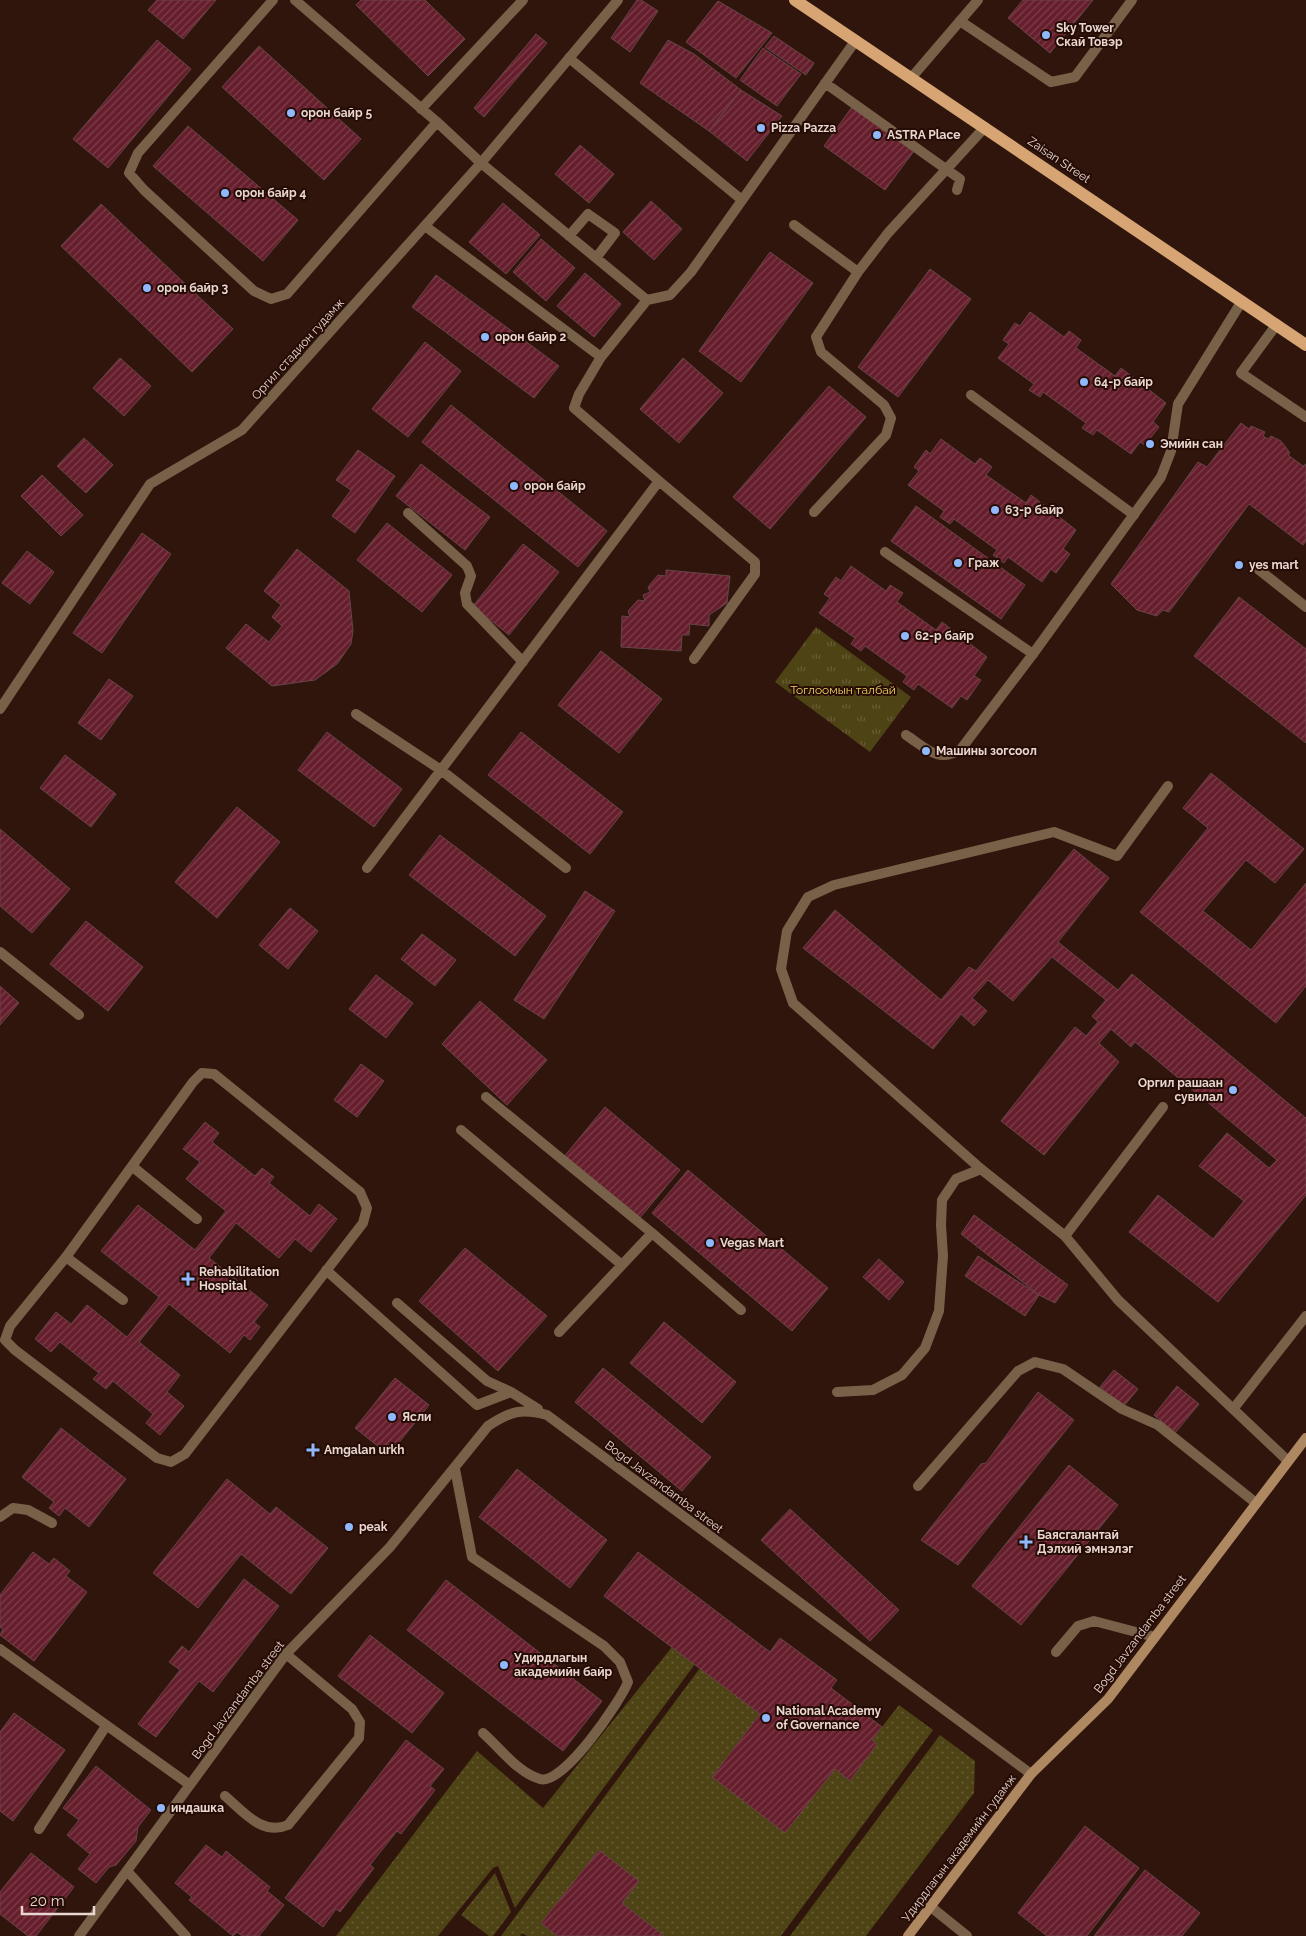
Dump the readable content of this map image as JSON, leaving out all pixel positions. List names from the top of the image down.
{
  "streets": {
    "main road": ["Zaisan Street", "Bogd Javzandamba street", "Удирдлагын академийн гудамж"],
    "street": ["Оргил стадион гудамж"]
  },
  "crossings": [
    ["Bogd Javzandamba street", "Удирдлагын академийн гудамж"]
  ],
  "parks": ["Тоглоомын талбай"],
  "places": {
    "other": [
      "Sky Tower Скай Товэр",
      "орон байр 5",
      "Pizza Pazza",
      "ASTRA Place",
      "орон байр 4",
      "орон байр 3",
      "орон байр 2",
      "64-р байр",
      "Эмийн сан",
      "орон байр",
      "63-р байр",
      "Граж",
      "yes mart",
      "62-р байр",
      "Машины зогсоол",
      "Оргил рашаан сувилал",
      "Vegas Mart",
      "Ясли",
      "peak",
      "Удирдлагын академийн байр",
      "National Academy of Governance",
      "индашка"
    ],
    "health": ["Rehabilitation Hospital", "Amgalan urkh", "Баясгалантай Дэлхий эмнэлэг"]
  },
  "scale_bar": "20 m"
}
